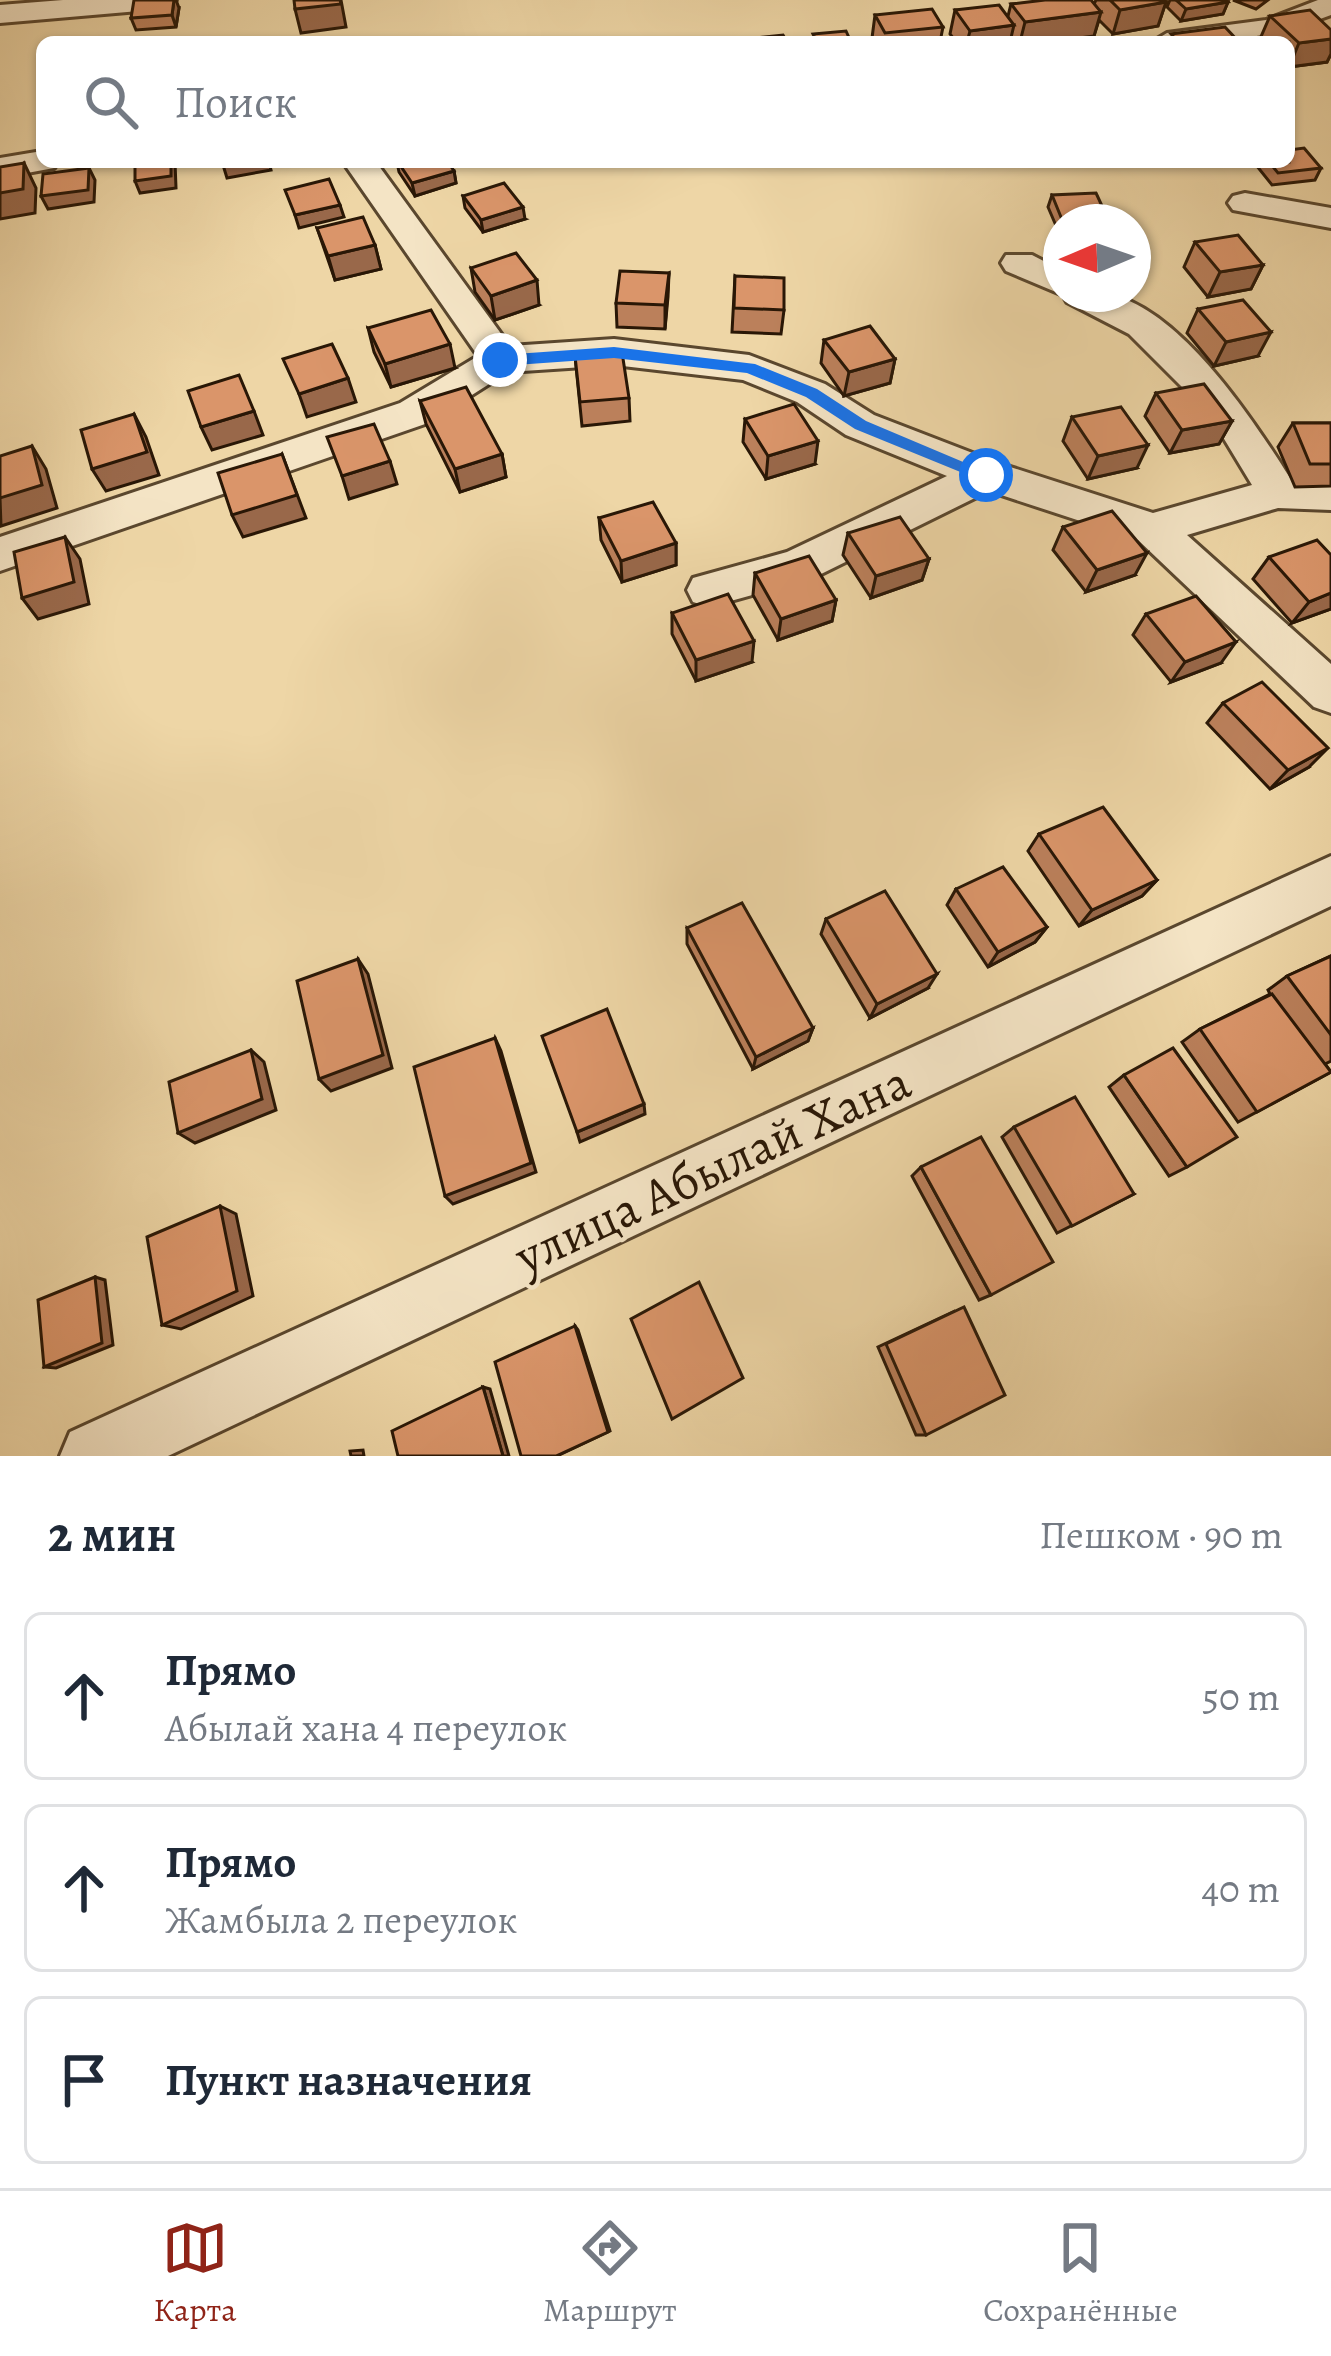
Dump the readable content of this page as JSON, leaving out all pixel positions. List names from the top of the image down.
{
  "streets": {
    "street": ["улица Абылай Хана"]
  },
  "north": "left",
  "page": {
    "search": "Поиск",
    "heading": ["2 мин", "Пешком · 90 m"],
    "list": [
      ["Прямо", "Абылай хана 4 переулок", "50 m"],
      ["Прямо", "Жамбыла 2 переулок", "40 m"],
      "Пункт назначения"
    ],
    "nav": ["Карта", "Маршрут", "Сохранённые"]
  }
}
